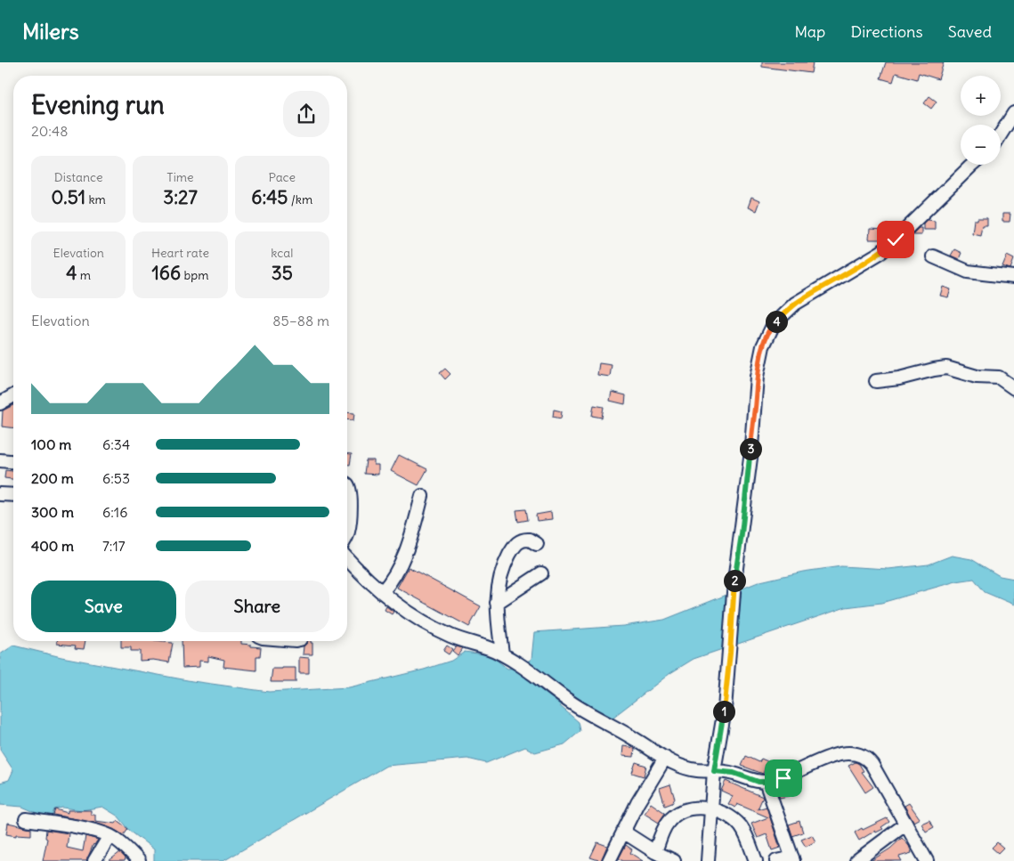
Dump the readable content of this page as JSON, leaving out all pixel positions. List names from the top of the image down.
{
  "page": {
    "header": "Milers",
    "nav": ["Map", "Directions", "Saved"],
    "map_buttons": ["+", "−"],
    "heading": ["Evening run", "20:48"],
    "stats": [
      ["Distance", "0.51 km"],
      ["Time", "3:27"],
      ["Pace", "6:45 /km"],
      ["Elevation", "4 m"],
      ["Heart rate", "166 bpm"],
      ["kcal", "35"]
    ],
    "chart": ["Elevation", "85–88 m"],
    "pins": [
      "4",
      "3",
      "2",
      "1"
    ],
    "list": [
      {
        "name": "100 m",
        "note": "6:34"
      },
      {
        "name": "200 m",
        "note": "6:53"
      },
      {
        "name": "300 m",
        "note": "6:16"
      },
      {
        "name": "400 m",
        "note": "7:17"
      }
    ],
    "buttons": ["Save", "Share"]
  }
}
